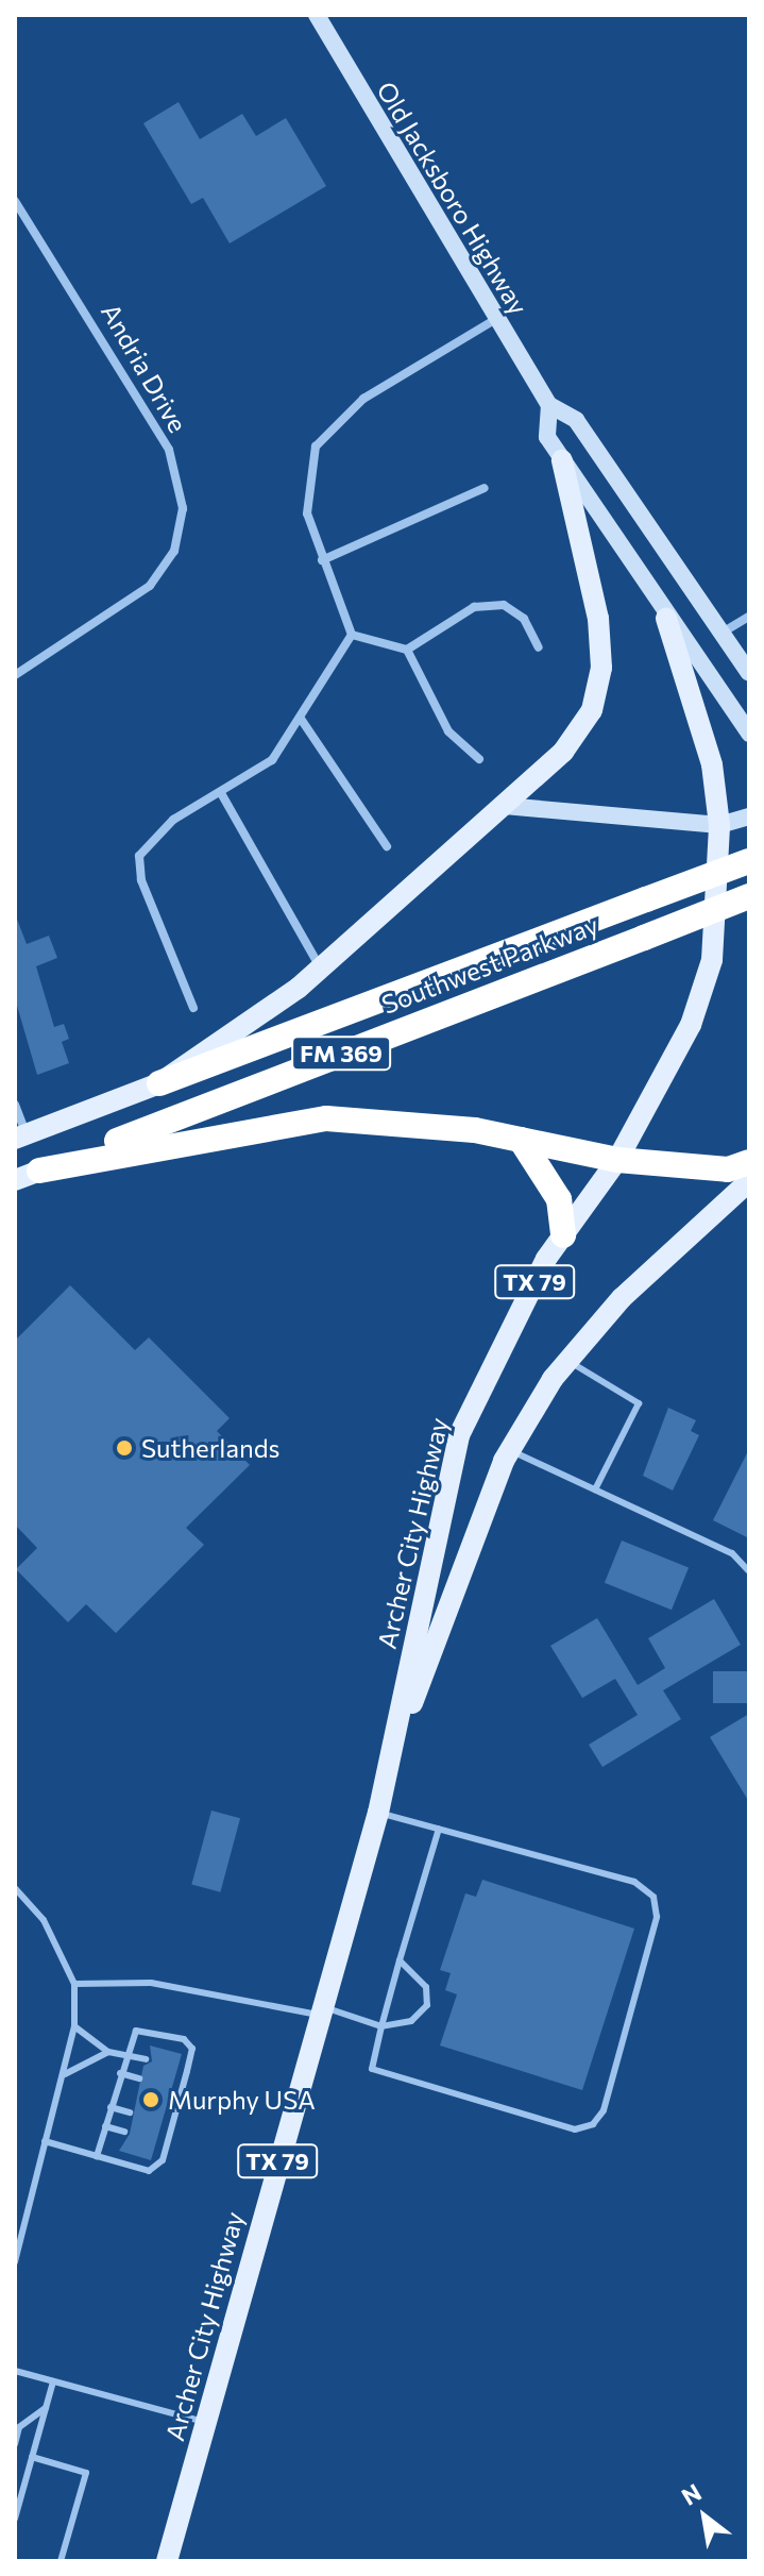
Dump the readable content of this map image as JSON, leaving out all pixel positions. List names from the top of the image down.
{
  "streets": {
    "highway": ["Southwest Parkway", "FM 369"],
    "main road": ["Old Jacksboro Highway", "TX 79", "Archer City Highway"],
    "street": ["Andria Drive"]
  },
  "crossings": [
    ["Old Jacksboro Highway", "Archer City Highway"]
  ],
  "places": ["Sutherlands", "Murphy USA"],
  "north": "top left"
}
